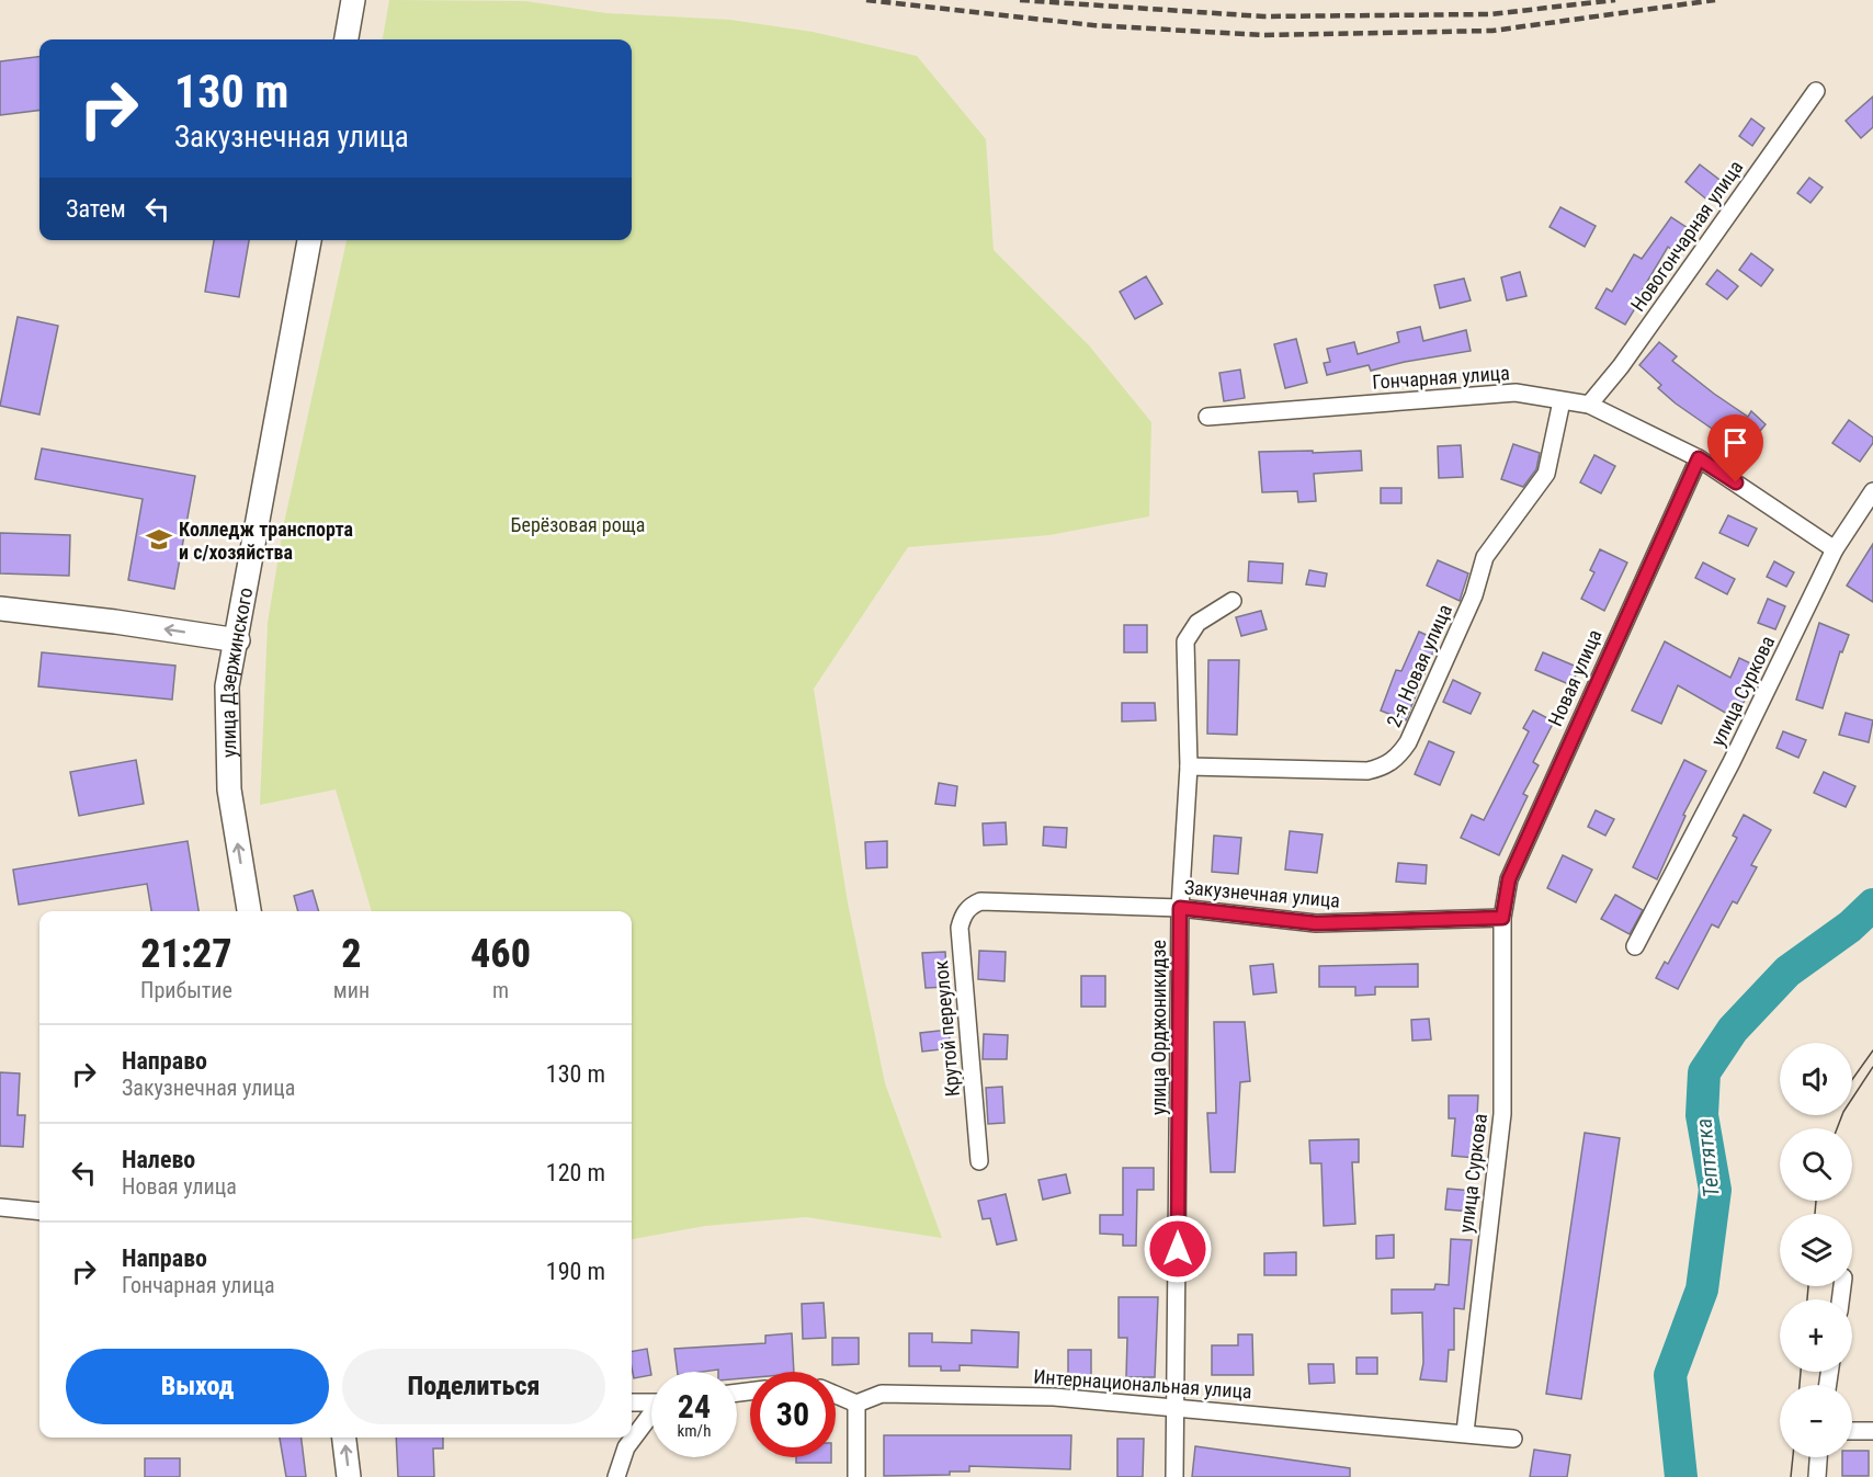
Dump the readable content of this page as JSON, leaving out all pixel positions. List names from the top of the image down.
{
  "streets": {
    "main road": ["улица Дзержинского"],
    "street": [
      "Новогончарная улица",
      "Гончарная улица",
      "2-я Новая улица",
      "Новая улица",
      "улица Суркова",
      "Закузнечная улица",
      "улица Орджоникидзе",
      "Крутой переулок",
      "Интернациональная улица"
    ]
  },
  "crossings": [
    ["Новогончарная улица", "Гончарная улица"],
    ["Гончарная улица", "2-я Новая улица"],
    ["Гончарная улица", "Новая улица"],
    ["Гончарная улица", "улица Суркова"],
    ["2-я Новая улица", "улица Орджоникидзе"],
    ["Новая улица", "улица Суркова"],
    ["Новая улица", "Закузнечная улица"],
    ["улица Суркова", "Закузнечная улица"],
    ["улица Суркова", "Интернациональная улица"],
    ["Закузнечная улица", "улица Орджоникидзе"],
    ["Закузнечная улица", "Крутой переулок"],
    ["улица Орджоникидзе", "Интернациональная улица"]
  ],
  "one_way": ["улица Дзержинского"],
  "water": ["Тептятка"],
  "parks": ["Берёзовая роща"],
  "places": {
    "school or university": ["Колледж транспорта и с/хозяйства"]
  },
  "page": {
    "turn": ["130 m", "Закузнечная улица"],
    "then": "Затем",
    "eta": [
      "21:27",
      "Прибытие",
      "2",
      "мин",
      "460",
      "m"
    ],
    "list": [
      {
        "name": "Направо",
        "note": "Закузнечная улица",
        "value": "130 m"
      },
      {
        "name": "Налево",
        "note": "Новая улица",
        "value": "120 m"
      },
      {
        "name": "Направо",
        "note": "Гончарная улица",
        "value": "190 m"
      }
    ],
    "map_buttons": ["+", "−"],
    "buttons": ["Выход", "Поделиться"],
    "speed": "24 km/h",
    "limit": "30"
  }
}
